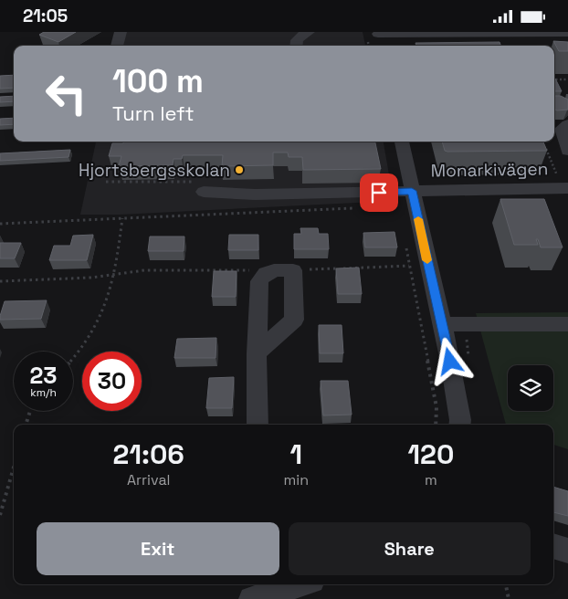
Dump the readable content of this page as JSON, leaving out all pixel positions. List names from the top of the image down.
{
  "streets": {
    "street": ["Monarkivägen"]
  },
  "places": ["Hjortsbergsskolan"],
  "page": {
    "status": "21:05",
    "turn": ["100 m", "Turn left"],
    "speed": "23 km/h",
    "limit": "30",
    "eta": [
      "21:06",
      "Arrival",
      "1",
      "min",
      "120",
      "m"
    ],
    "buttons": ["Exit", "Share"]
  }
}
